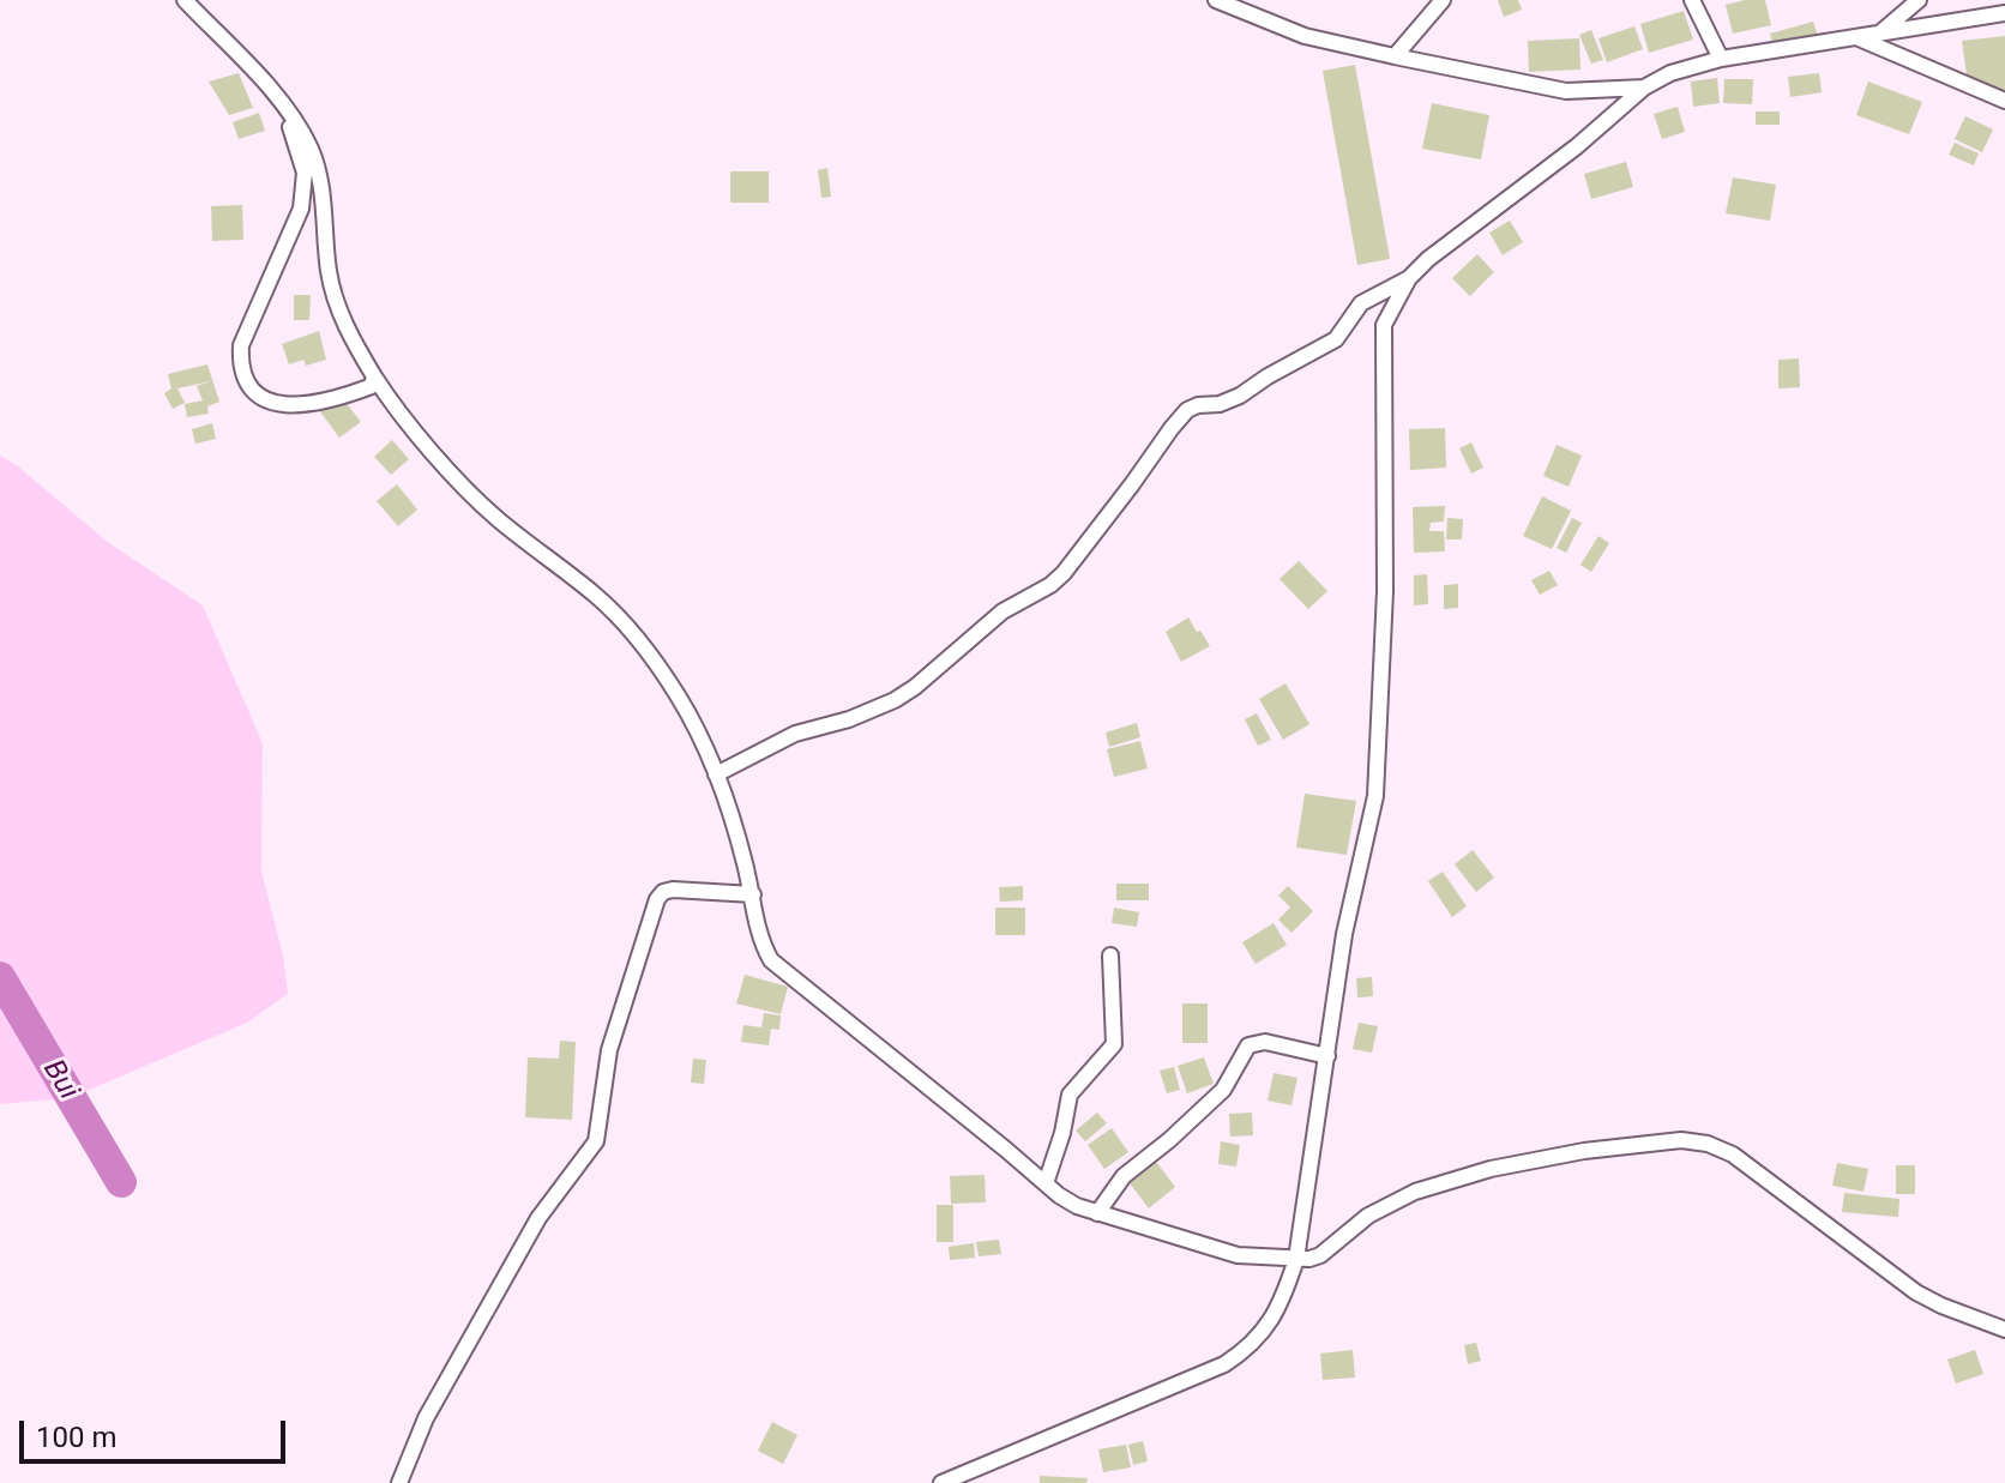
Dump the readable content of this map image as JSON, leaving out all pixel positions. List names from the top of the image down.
{
  "water": ["Bui"],
  "scale_bar": "100 m"
}
